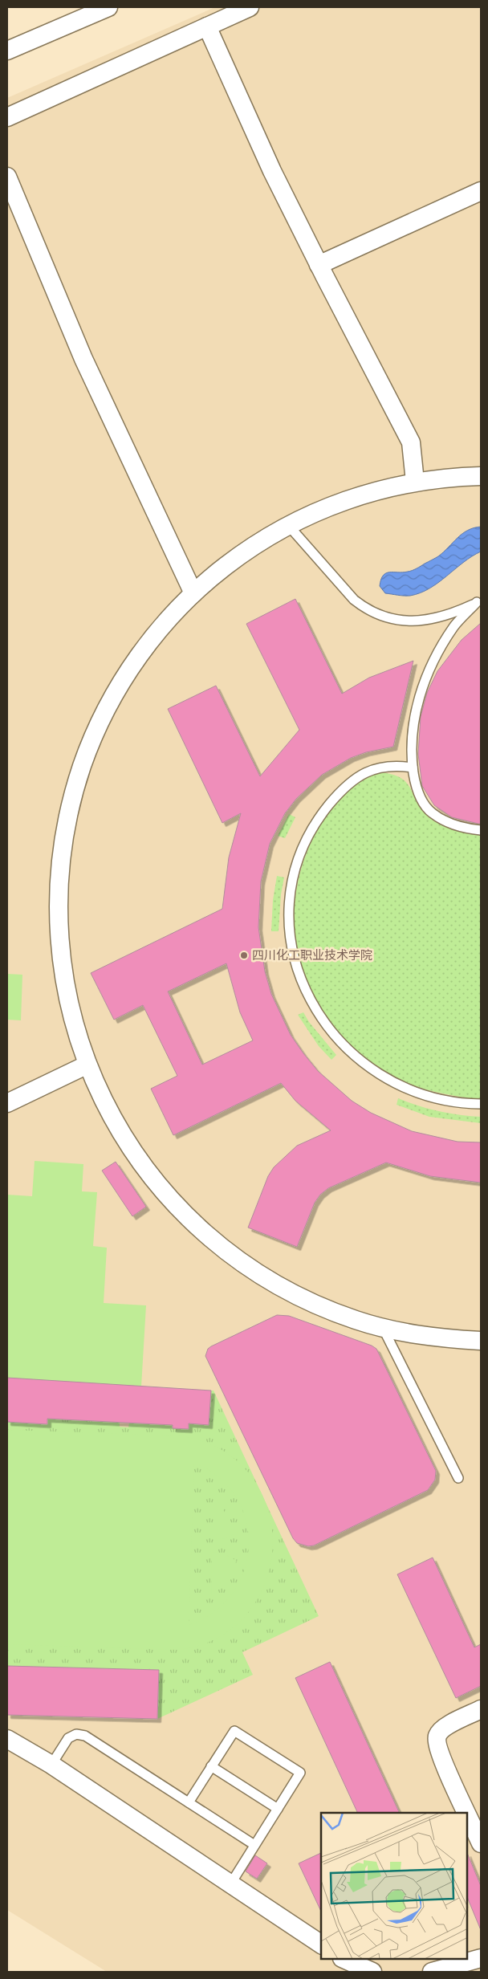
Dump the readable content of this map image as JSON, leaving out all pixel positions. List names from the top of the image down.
{
  "places": ["四川化工职业技术学院"]
}
